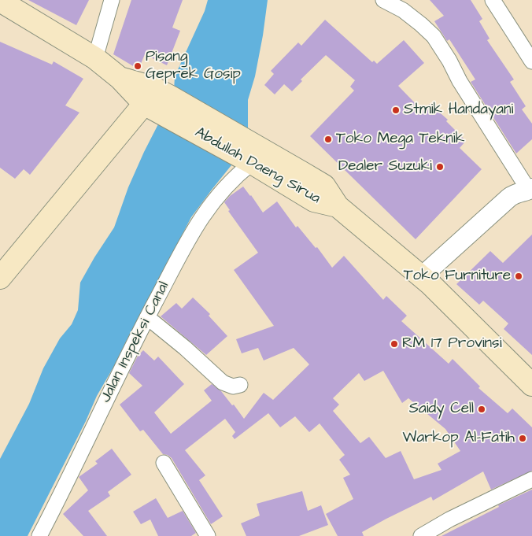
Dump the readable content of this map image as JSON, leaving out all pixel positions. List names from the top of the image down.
{
  "streets": {
    "main road": ["Abdullah Daeng Sirua"],
    "street": ["Jalan Inspeksi Canal"]
  },
  "crossings": [
    ["Abdullah Daeng Sirua", "Jalan Inspeksi Canal"]
  ],
  "places": [
    "Pisang Geprek Gosip",
    "Stmik Handayani",
    "Toko Mega Teknik",
    "Dealer Suzuki",
    "Toko Furniture",
    "RM 17 Provinsi",
    "Saidy Cell",
    "Warkop Al-Fatih"
  ]
}
